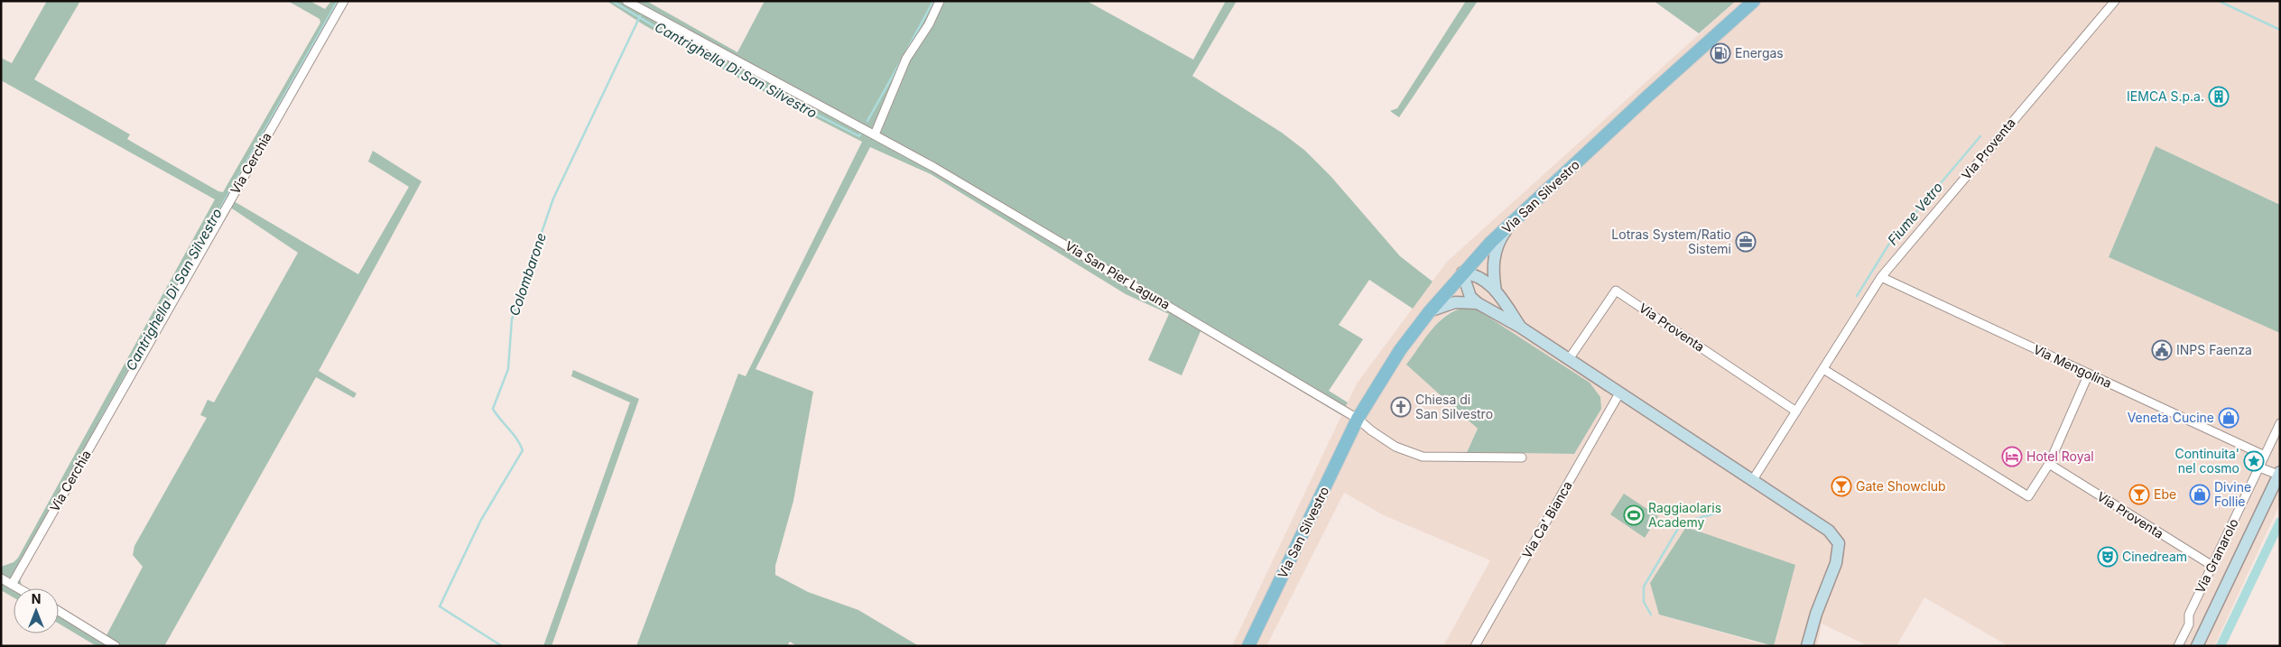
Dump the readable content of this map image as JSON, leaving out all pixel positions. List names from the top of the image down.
{
  "streets": {
    "main road": ["Via San Silvestro"],
    "street": [
      "Via Proventa",
      "Via Cerchia",
      "Via San Pier Laguna",
      "Via Mengolina",
      "Via Ca' Bianca",
      "Via Granarolo"
    ]
  },
  "crossings": [
    ["Via Proventa", "Via Mengolina"],
    ["Via Proventa", "Via Granarolo"],
    ["Via San Silvestro", "Via San Pier Laguna"],
    ["Via Mengolina", "Via Granarolo"]
  ],
  "water": ["Cantrighella Di San Silvestro", "Fiume Vetro", "Colombarone"],
  "places": {
    "fuel station": ["Energas"],
    "building": ["IEMCA S.p.a."],
    "office": ["Lotras System/Ratio Sistemi"],
    "public building": ["INPS Faenza"],
    "church": ["Chiesa di San Silvestro"],
    "shop": ["Veneta Cucine", "Divine Follie"],
    "hotel": ["Hotel Royal"],
    "place": ["Continuita' nel cosmo"],
    "bar": ["Gate Showclub", "Ebe"],
    "sports": ["Raggiaolaris Academy"],
    "theatre": ["Cinedream"]
  },
  "north": "top"
}
